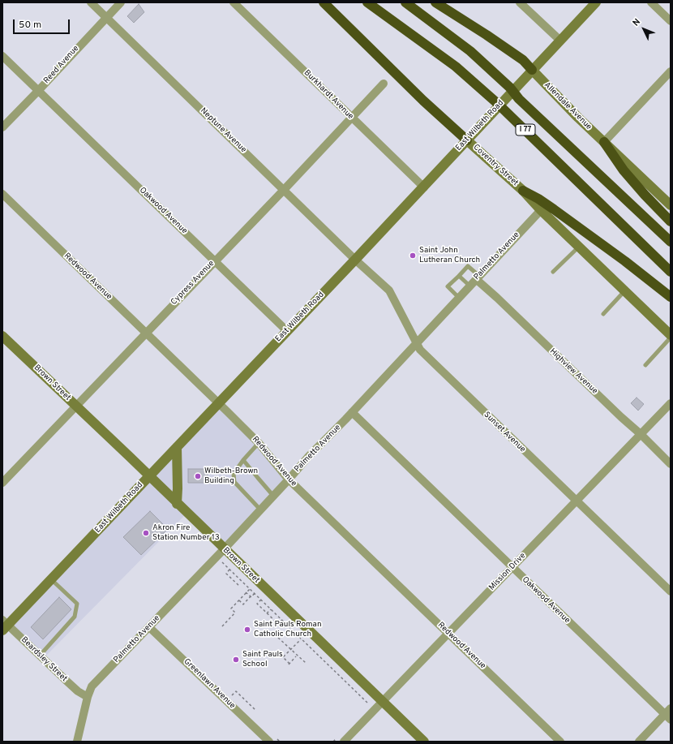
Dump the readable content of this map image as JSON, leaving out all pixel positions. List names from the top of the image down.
{
  "streets": {
    "highway": ["I 77"],
    "main road": [
      "Allendale Avenue",
      "East Wilbeth Road",
      "Coventry Street",
      "Brown Street"
    ],
    "street": [
      "Reed Avenue",
      "Burkhardt Avenue",
      "Neptune Avenue",
      "Oakwood Avenue",
      "Palmetto Avenue",
      "Redwood Avenue",
      "Cypress Avenue",
      "Highview Avenue",
      "Sunset Avenue",
      "Mission Drive",
      "Beardsley Street",
      "Greenlawn Avenue"
    ]
  },
  "crossings": [
    ["Reed Avenue", "Neptune Avenue"],
    ["Reed Avenue", "Oakwood Avenue"],
    ["Burkhardt Avenue", "East Wilbeth Road"],
    ["Burkhardt Avenue", "Cypress Avenue"],
    ["Allendale Avenue", "East Wilbeth Road"],
    ["East Wilbeth Road", "Neptune Avenue"],
    ["East Wilbeth Road", "Coventry Street"],
    ["East Wilbeth Road", "Oakwood Avenue"],
    ["East Wilbeth Road", "Redwood Avenue"],
    ["East Wilbeth Road", "Brown Street"],
    ["East Wilbeth Road", "Sunset Avenue"],
    ["East Wilbeth Road", "Beardsley Street"],
    ["Neptune Avenue", "Cypress Avenue"],
    ["Neptune Avenue", "Sunset Avenue"],
    ["Coventry Street", "Palmetto Avenue"],
    ["Oakwood Avenue", "Palmetto Avenue"],
    ["Oakwood Avenue", "Cypress Avenue"],
    ["Oakwood Avenue", "Mission Drive"],
    ["Palmetto Avenue", "Redwood Avenue"],
    ["Palmetto Avenue", "Highview Avenue"],
    ["Palmetto Avenue", "Brown Street"],
    ["Palmetto Avenue", "Sunset Avenue"],
    ["Palmetto Avenue", "Beardsley Street"],
    ["Palmetto Avenue", "Greenlawn Avenue"],
    ["Redwood Avenue", "Cypress Avenue"],
    ["Redwood Avenue", "Mission Drive"],
    ["Cypress Avenue", "Brown Street"],
    ["Highview Avenue", "Mission Drive"],
    ["Brown Street", "Mission Drive"],
    ["Sunset Avenue", "Mission Drive"]
  ],
  "places": [
    "Saint John Lutheran Church",
    "Wilbeth-Brown Building",
    "Akron Fire Station Number 13",
    "Saint Pauls Roman Catholic Church",
    "Saint Pauls School"
  ],
  "scale_bar": "50 m",
  "north": "top left"
}
